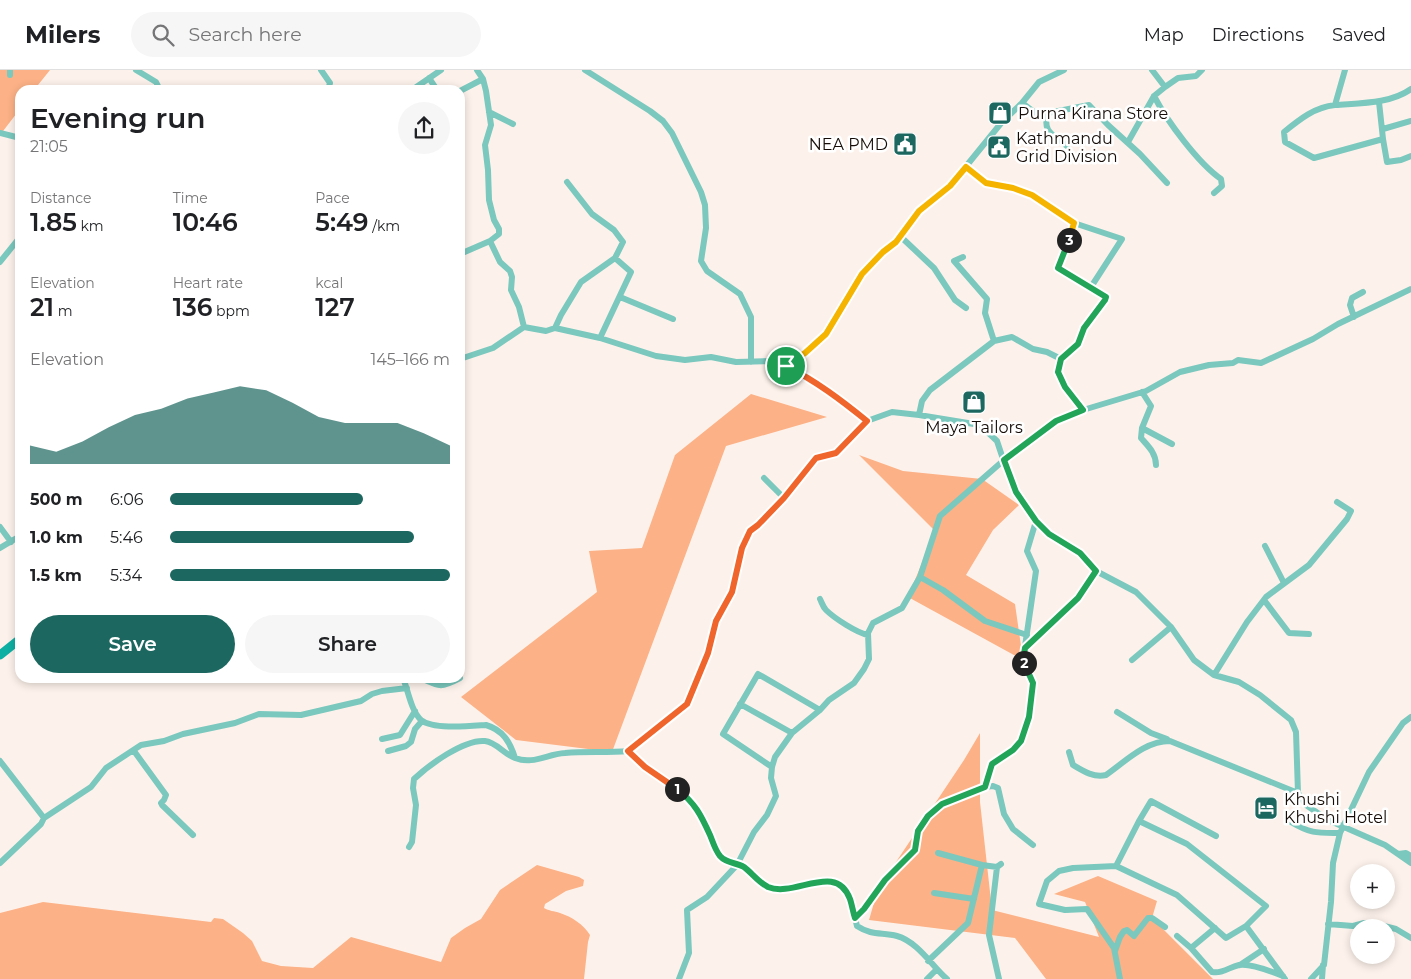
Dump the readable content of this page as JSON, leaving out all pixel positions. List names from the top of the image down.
{
  "places": {
    "shop": ["Purna Kirana Store", "Maya Tailors"],
    "public building": ["NEA PMD", "Kathmandu Grid Division"],
    "hotel": ["Khushi Khushi Hotel"]
  },
  "page": {
    "header": "Milers",
    "search": "Search here",
    "nav": ["Map", "Directions", "Saved"],
    "heading": ["Evening run", "21:05"],
    "stats": [
      ["Distance", "1.85 km"],
      ["Time", "10:46"],
      ["Pace", "5:49 /km"],
      ["Elevation", "21 m"],
      ["Heart rate", "136 bpm"],
      ["kcal", "127"]
    ],
    "pins": ["3", "2", "1"],
    "chart": ["Elevation", "145–166 m"],
    "list": [
      {
        "name": "500 m",
        "note": "6:06"
      },
      {
        "name": "1.0 km",
        "note": "5:46"
      },
      {
        "name": "1.5 km",
        "note": "5:34"
      }
    ],
    "buttons": ["Save", "Share"],
    "map_buttons": ["+", "−"]
  }
}
